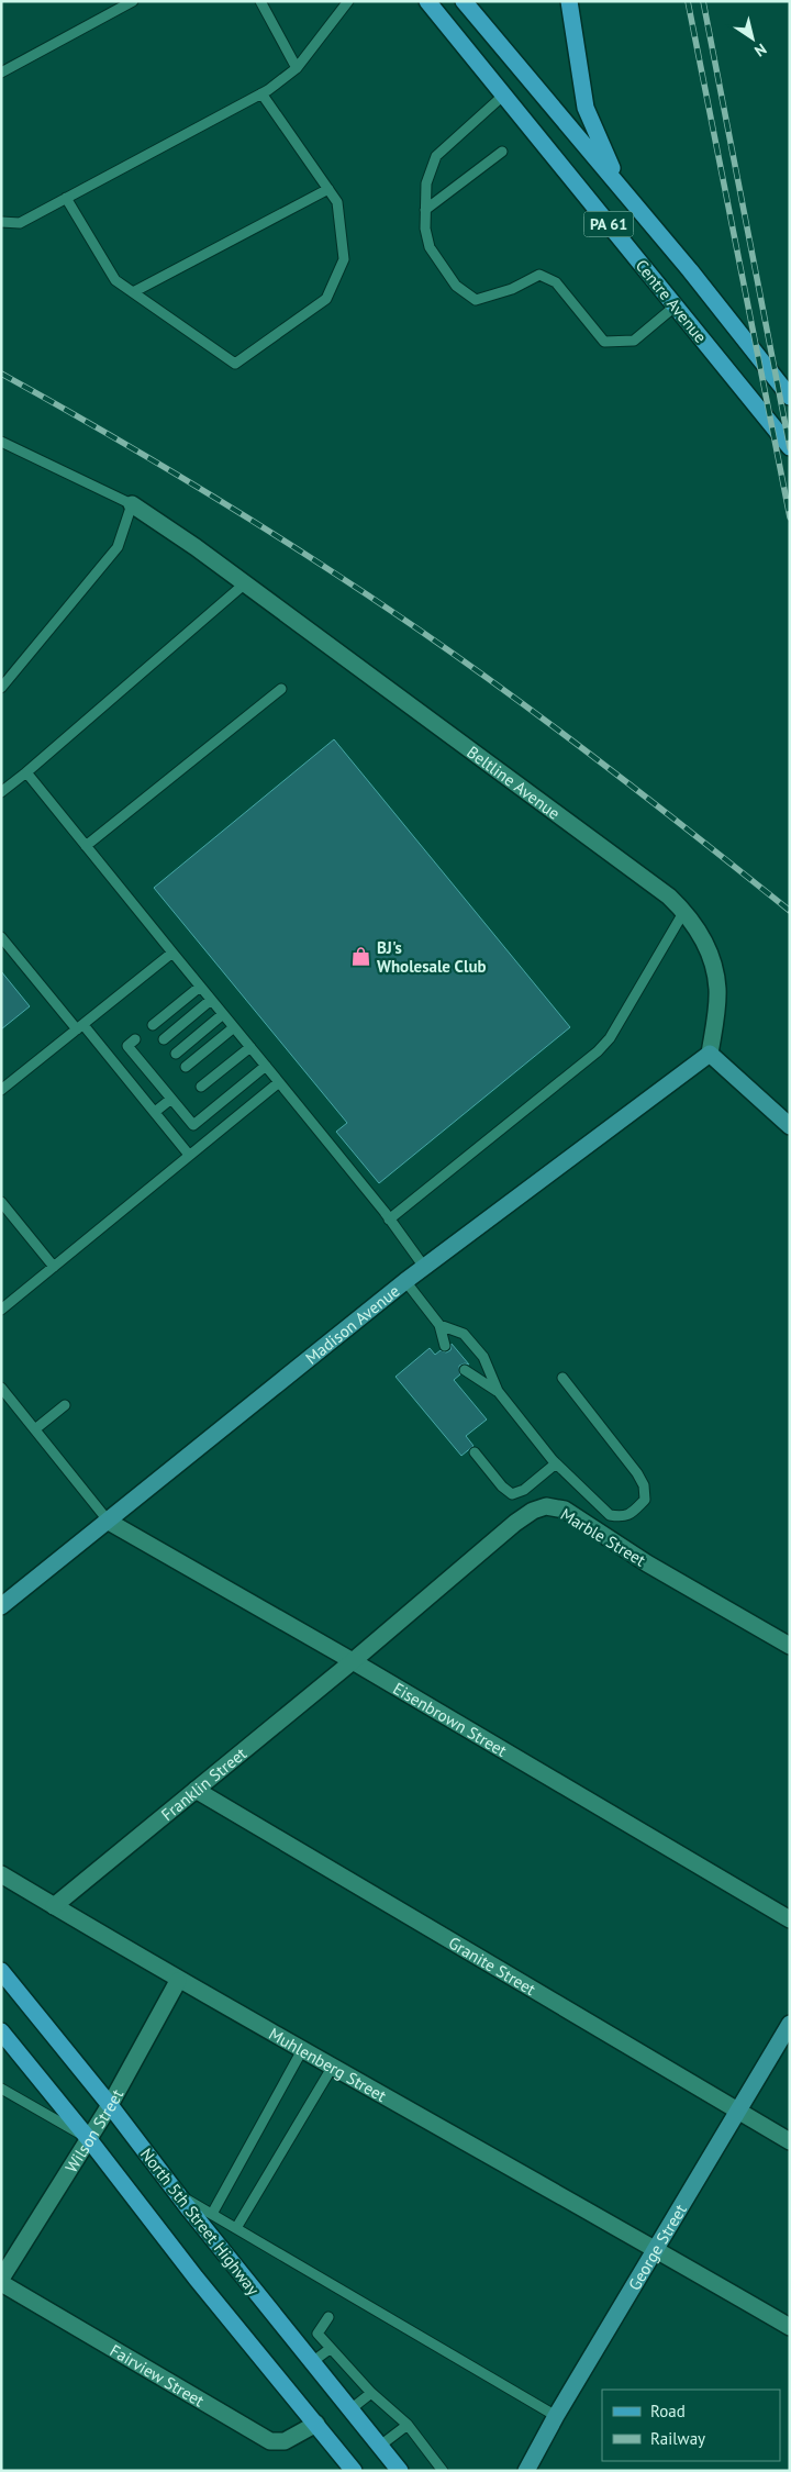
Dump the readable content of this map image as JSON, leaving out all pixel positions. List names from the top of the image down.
{
  "streets": {
    "main road": ["PA 61", "Centre Avenue", "North 5th Street Highway"],
    "street": [
      "Beltline Avenue",
      "Madison Avenue",
      "Marble Street",
      "Eisenbrown Street",
      "Franklin Street",
      "Granite Street",
      "Muhlenberg Street",
      "Wilson Street",
      "George Street",
      "Fairview Street"
    ]
  },
  "crossings": [
    ["Beltline Avenue", "Madison Avenue"],
    ["Madison Avenue", "Eisenbrown Street"],
    ["Marble Street", "Eisenbrown Street"],
    ["Marble Street", "Franklin Street"],
    ["Eisenbrown Street", "Franklin Street"],
    ["Franklin Street", "Granite Street"],
    ["Franklin Street", "Muhlenberg Street"],
    ["Granite Street", "George Street"],
    ["Muhlenberg Street", "Wilson Street"],
    ["Muhlenberg Street", "George Street"],
    ["Wilson Street", "North 5th Street Highway"]
  ],
  "places": {
    "shop": ["BJ's Wholesale Club"]
  },
  "legend": ["Road", "Railway"],
  "north": "bottom right"
}
